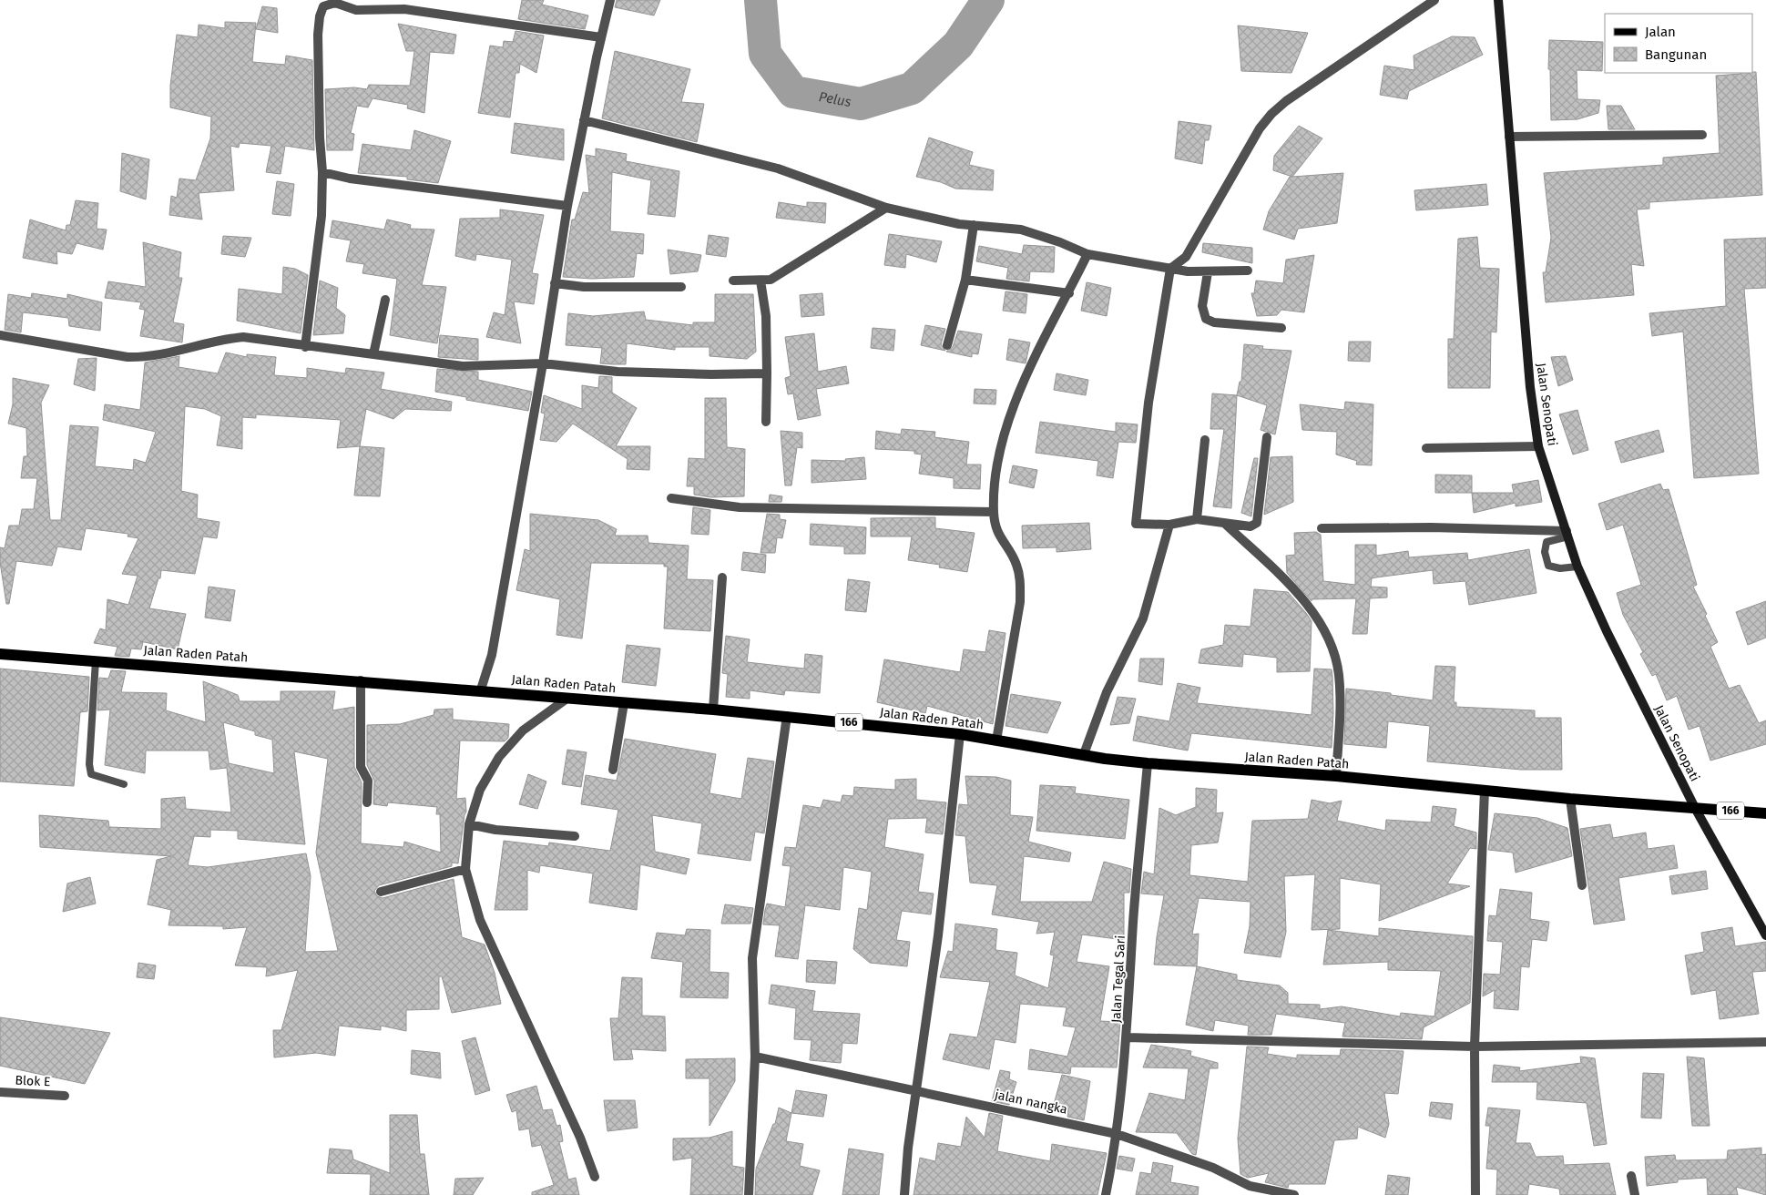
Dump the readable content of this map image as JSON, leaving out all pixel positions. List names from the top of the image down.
{
  "streets": {
    "main road": ["Jalan Senopati", "Jalan Raden Patah", "166"],
    "street": ["Jalan Tegal Sari", "Blok E", "jalan nangka"]
  },
  "crossings": [
    ["Jalan Senopati", "Jalan Raden Patah"],
    ["Jalan Senopati", "166"],
    ["Jalan Raden Patah", "166"],
    ["Jalan Raden Patah", "Jalan Tegal Sari"],
    ["Jalan Tegal Sari", "jalan nangka"]
  ],
  "water": ["Pelus"],
  "legend": ["Jalan", "Bangunan"]
}
